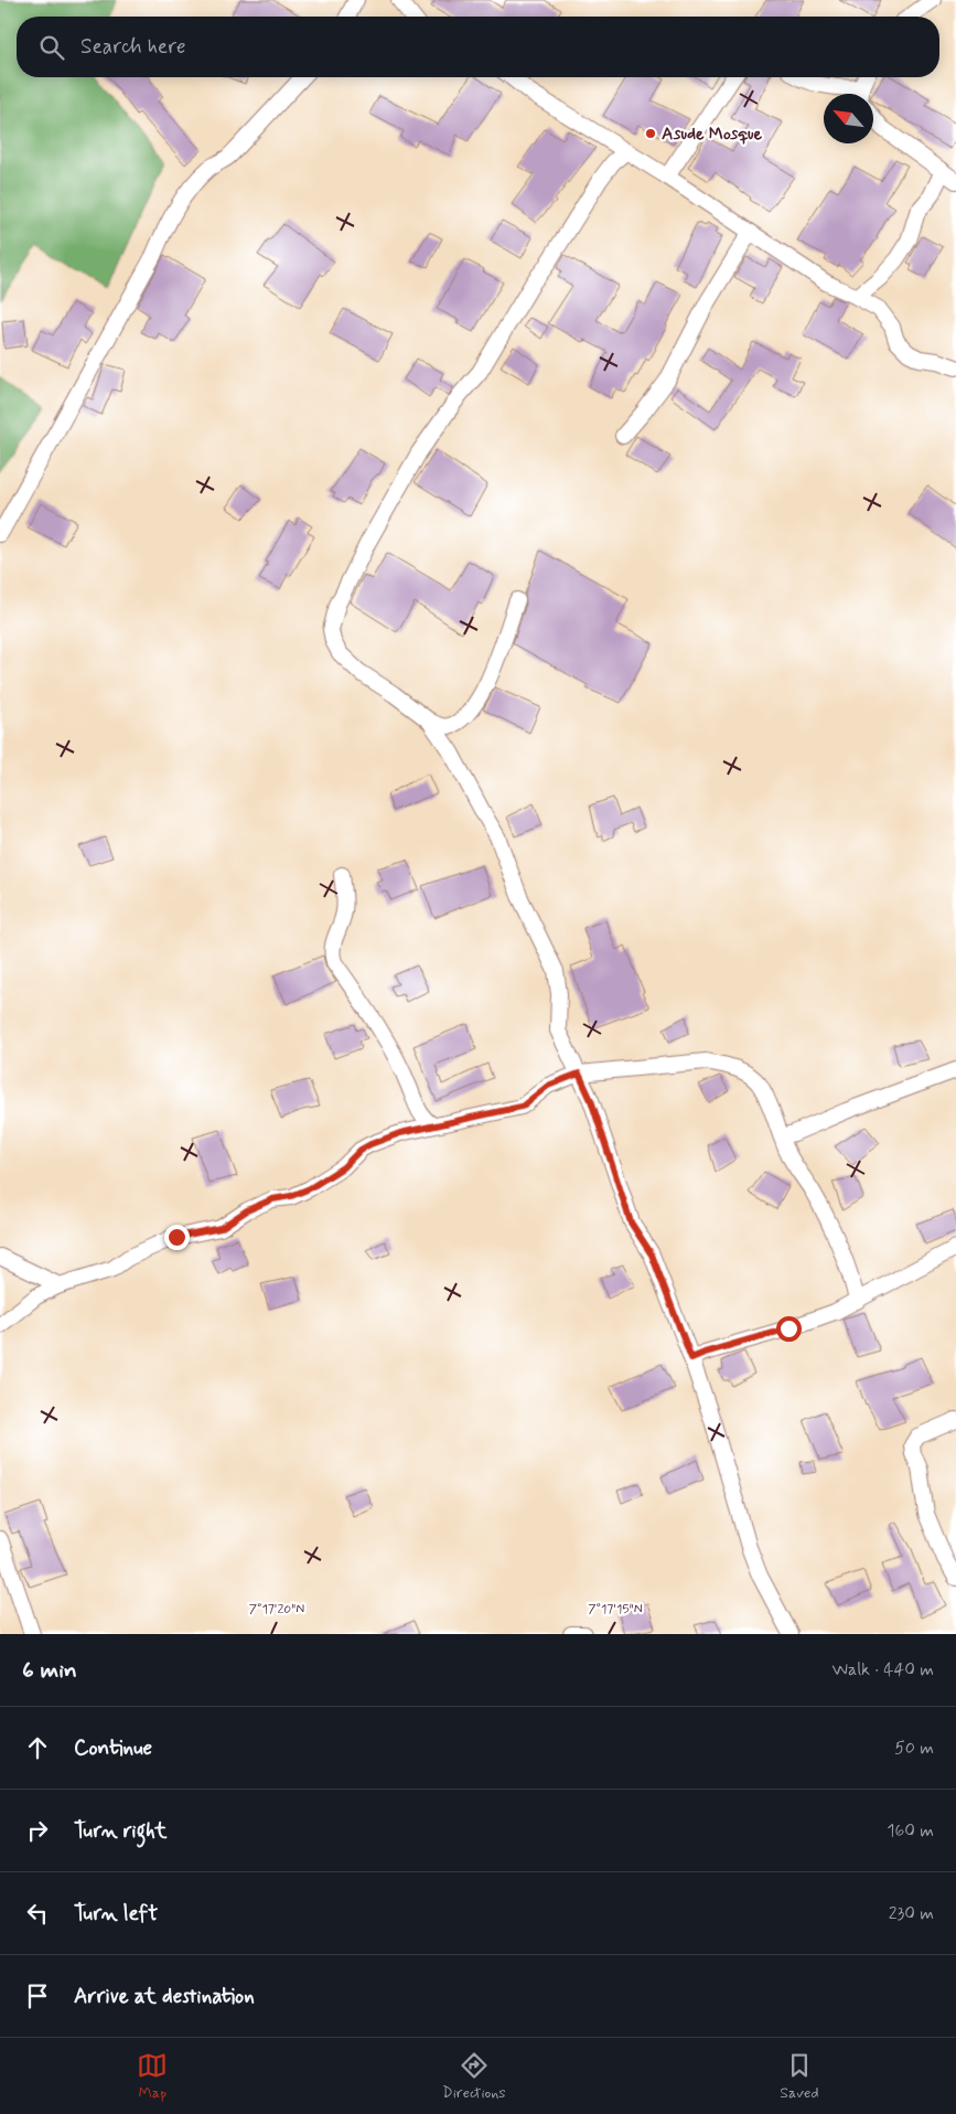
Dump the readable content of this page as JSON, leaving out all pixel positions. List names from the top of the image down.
{
  "places": ["Asude Mosque"],
  "north": "top left",
  "page": {
    "search": "Search here",
    "heading": ["6 min", "Walk · 440 m"],
    "list": [
      ["Continue", "50 m"],
      ["Turn right", "160 m"],
      ["Turn left", "230 m"],
      "Arrive at destination"
    ],
    "nav": ["Map", "Directions", "Saved"]
  },
  "coordinates": ["7°17'20\"N", "7°17'15\"N"]
}
